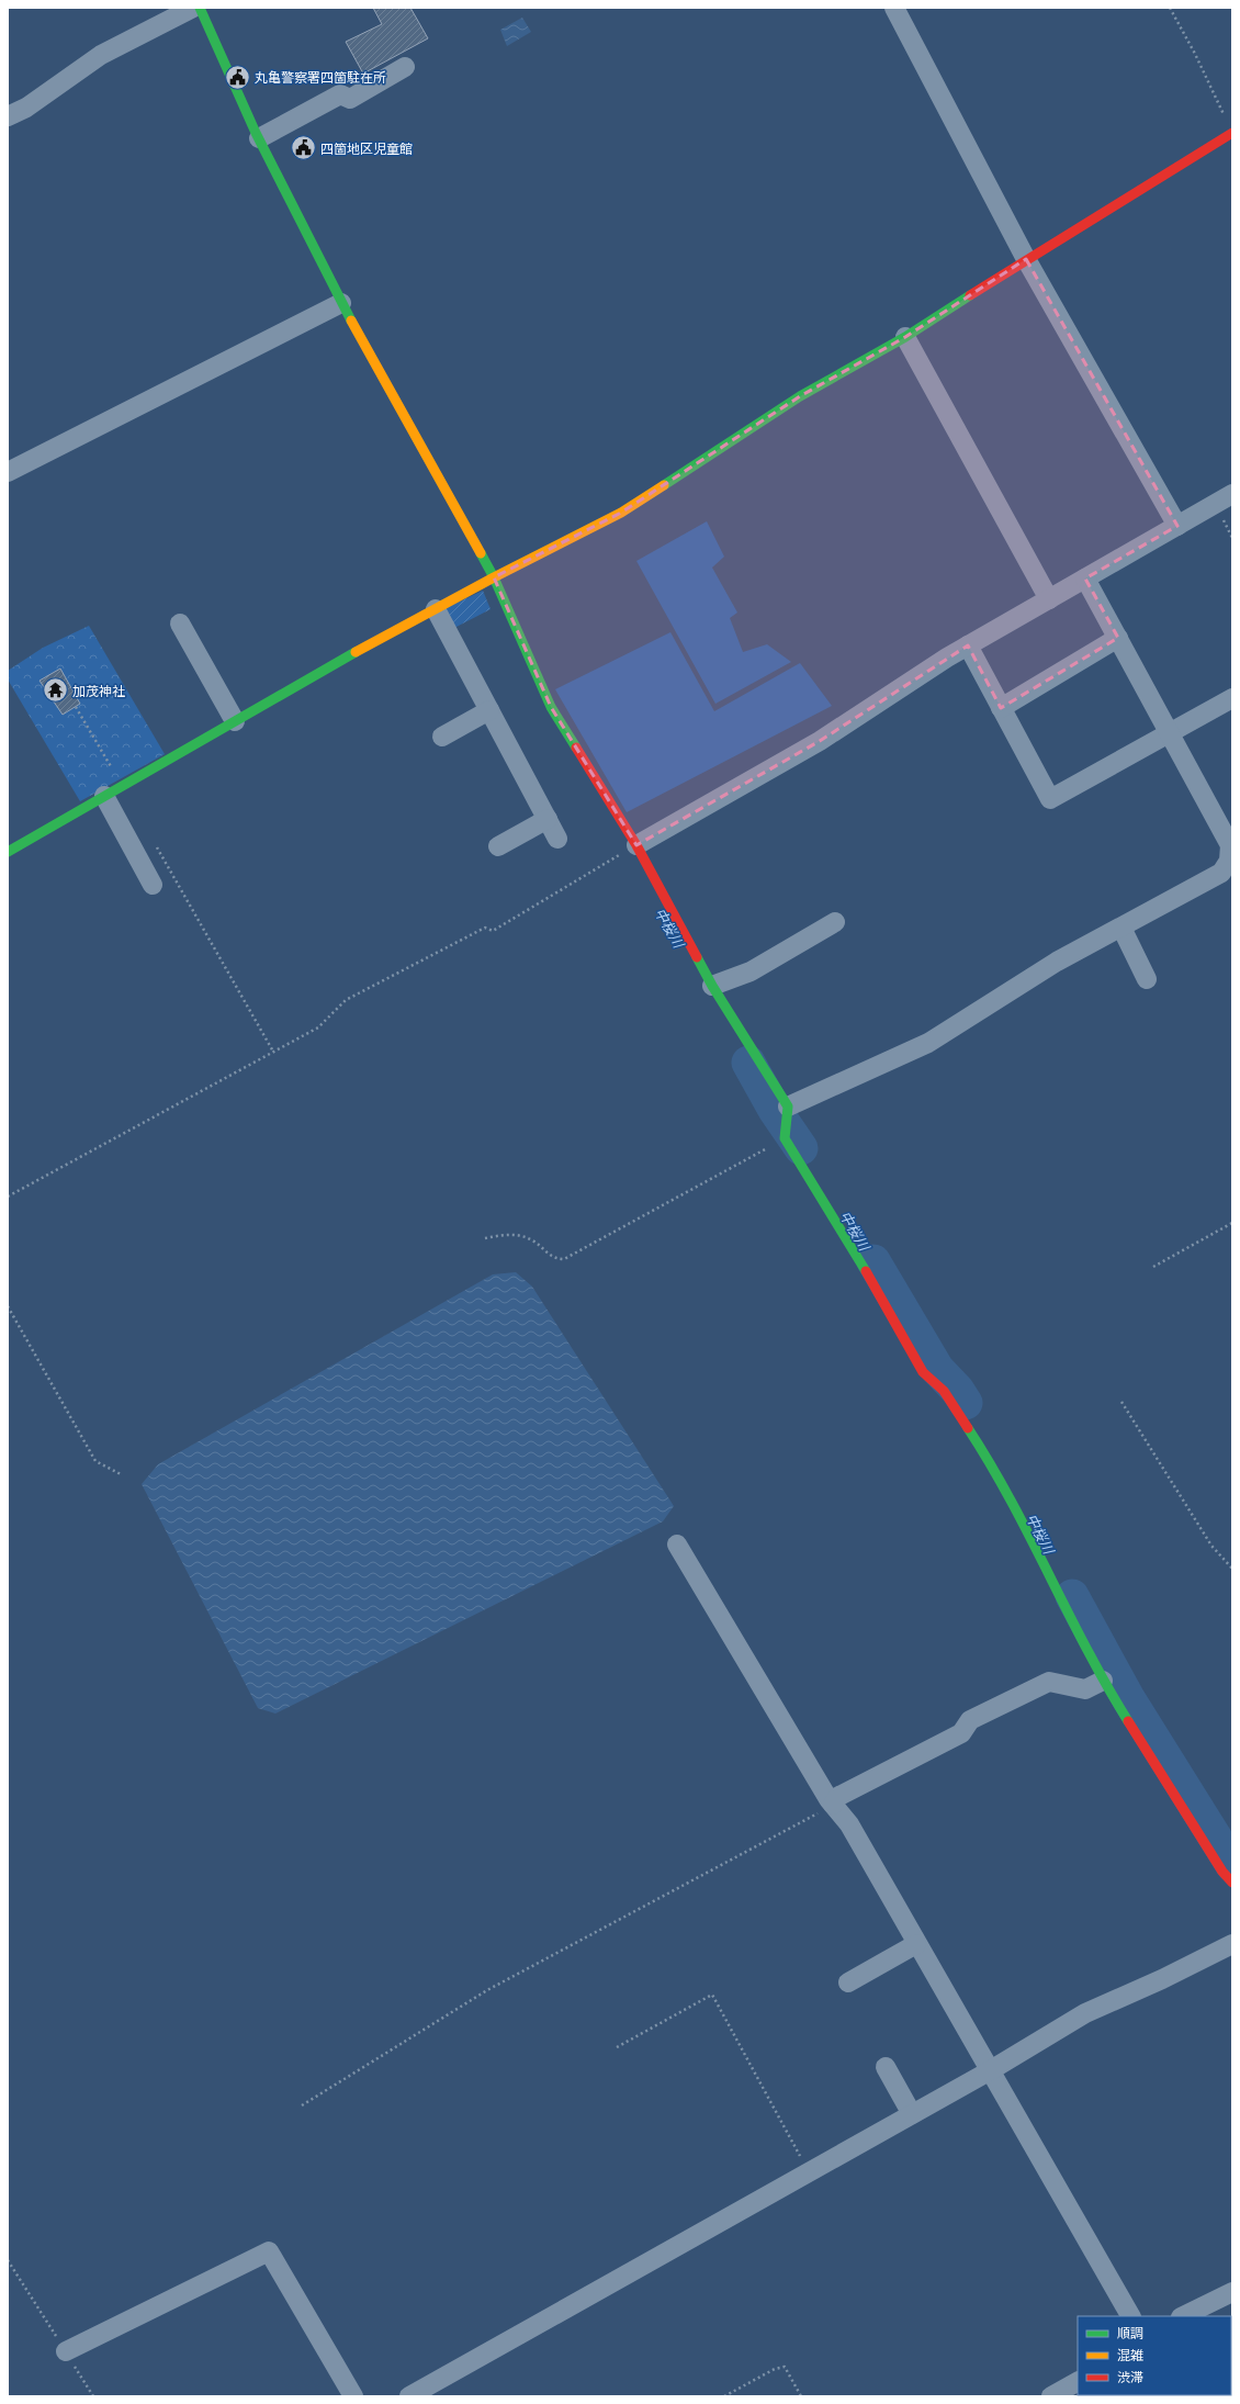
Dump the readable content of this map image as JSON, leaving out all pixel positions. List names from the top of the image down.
{
  "water": ["中桜川"],
  "places": {
    "public building": ["丸亀警察署四箇駐在所", "四箇地区児童館"],
    "temple": ["加茂神社"]
  },
  "legend": ["順調", "混雑", "渋滞"]
}
